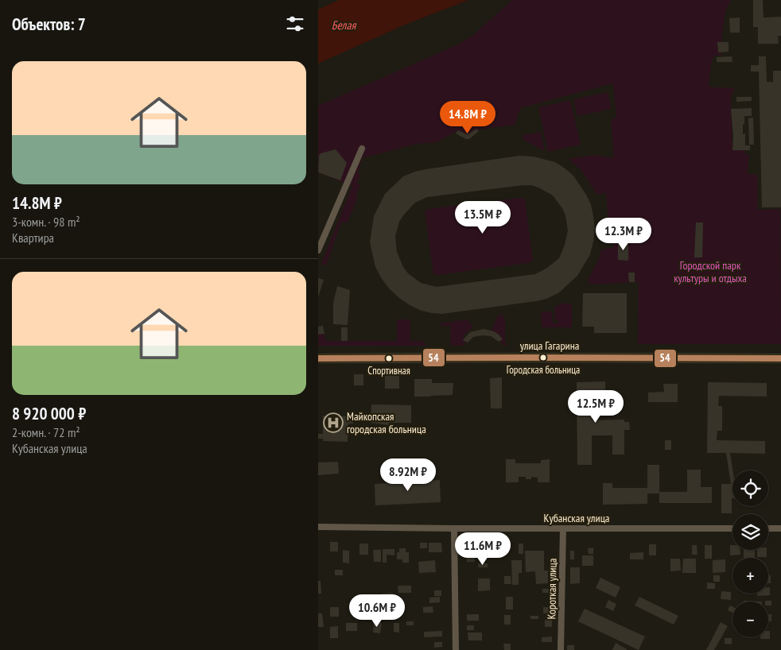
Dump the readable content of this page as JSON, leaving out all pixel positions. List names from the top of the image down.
{
  "streets": {
    "main road": ["улица Гагарина"],
    "street": ["Кубанская улица", "Короткая улица"]
  },
  "crossings": [
    ["Кубанская улица", "Короткая улица"]
  ],
  "water": ["Белая"],
  "parks": ["Городской парк культуры и отдыха"],
  "places": {
    "other": ["Городская больница", "Спортивная"],
    "hospital": ["Майкопская городская больница"]
  },
  "lines": ["transit line 54"],
  "page": {
    "heading": "Объектов: 7",
    "list": [
      {
        "name": "14.8M ₽",
        "note": "3-комн. · 98 m² · Квартира"
      },
      {
        "name": "8 920 000 ₽",
        "note": "2-комн. · 72 m² · Кубанская улица"
      }
    ],
    "price": [
      "14.8M ₽",
      "13.5M ₽",
      "12.3M ₽",
      "12.5M ₽",
      "8.92M ₽",
      "11.6M ₽",
      "10.6M ₽"
    ],
    "map_buttons": ["+", "−"]
  }
}
